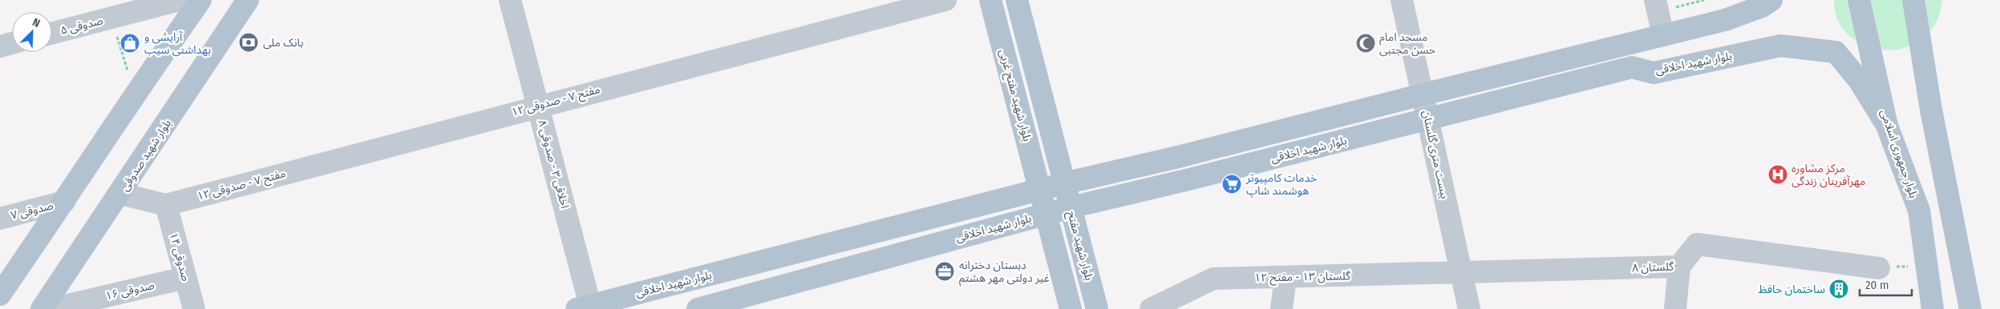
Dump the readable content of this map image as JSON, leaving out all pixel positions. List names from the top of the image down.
{
  "streets": {
    "main road": [
      "بلوار شهید اخلاقی",
      "بلوار شهید مفتح غربی",
      "بلوار جمهوری اسلامی",
      "بلوار شهید صدوقی",
      "بلوار شهید مفتح"
    ],
    "street": [
      "صدوقی ۵",
      "مفتح ۷ - صدوقی ۱۲",
      "بیست متری گلستان",
      "اخلاقی ۳ - صدوقی ۸",
      "صدوقی ۷",
      "صدوقی ۱۴",
      "گلستان ۸",
      "گلستان ۱۳ - مفتح ۱۲",
      "صدوقی ۱۶"
    ]
  },
  "crossings": [
    ["بلوار شهید اخلاقی", "بلوار شهید مفتح غربی"],
    ["بلوار شهید اخلاقی", "بلوار جمهوری اسلامی"],
    ["بلوار شهید اخلاقی", "بیست متری گلستان"],
    ["بلوار شهید اخلاقی", "اخلاقی ۳ - صدوقی ۸"],
    ["بلوار شهید اخلاقی", "بلوار شهید مفتح"],
    ["مفتح ۷ - صدوقی ۱۲", "اخلاقی ۳ - صدوقی ۸"],
    ["مفتح ۷ - صدوقی ۱۲", "صدوقی ۱۴"],
    ["بیست متری گلستان", "گلستان ۸"],
    ["بیست متری گلستان", "گلستان ۱۳ - مفتح ۱۲"],
    ["صدوقی ۱۴", "صدوقی ۱۶"],
    ["گلستان ۸", "گلستان ۱۳ - مفتح ۱۲"]
  ],
  "places": {
    "bank": ["بانک ملی"],
    "shop": ["آرایشی و بهداشتی سیب"],
    "mosque": ["مسجد امام حسن مجتبی"],
    "hospital": ["مرکز مشاوره مهرآفرینان زندگی"],
    "supermarket": ["خدمات کامپیوتر هوشمند شاپ"],
    "office": ["دبستان دخترانه غیر دولتی مهر هشتم"],
    "building": ["ساختمان حافظ"]
  },
  "scale_bar": "20 m",
  "north": "top right"
}
